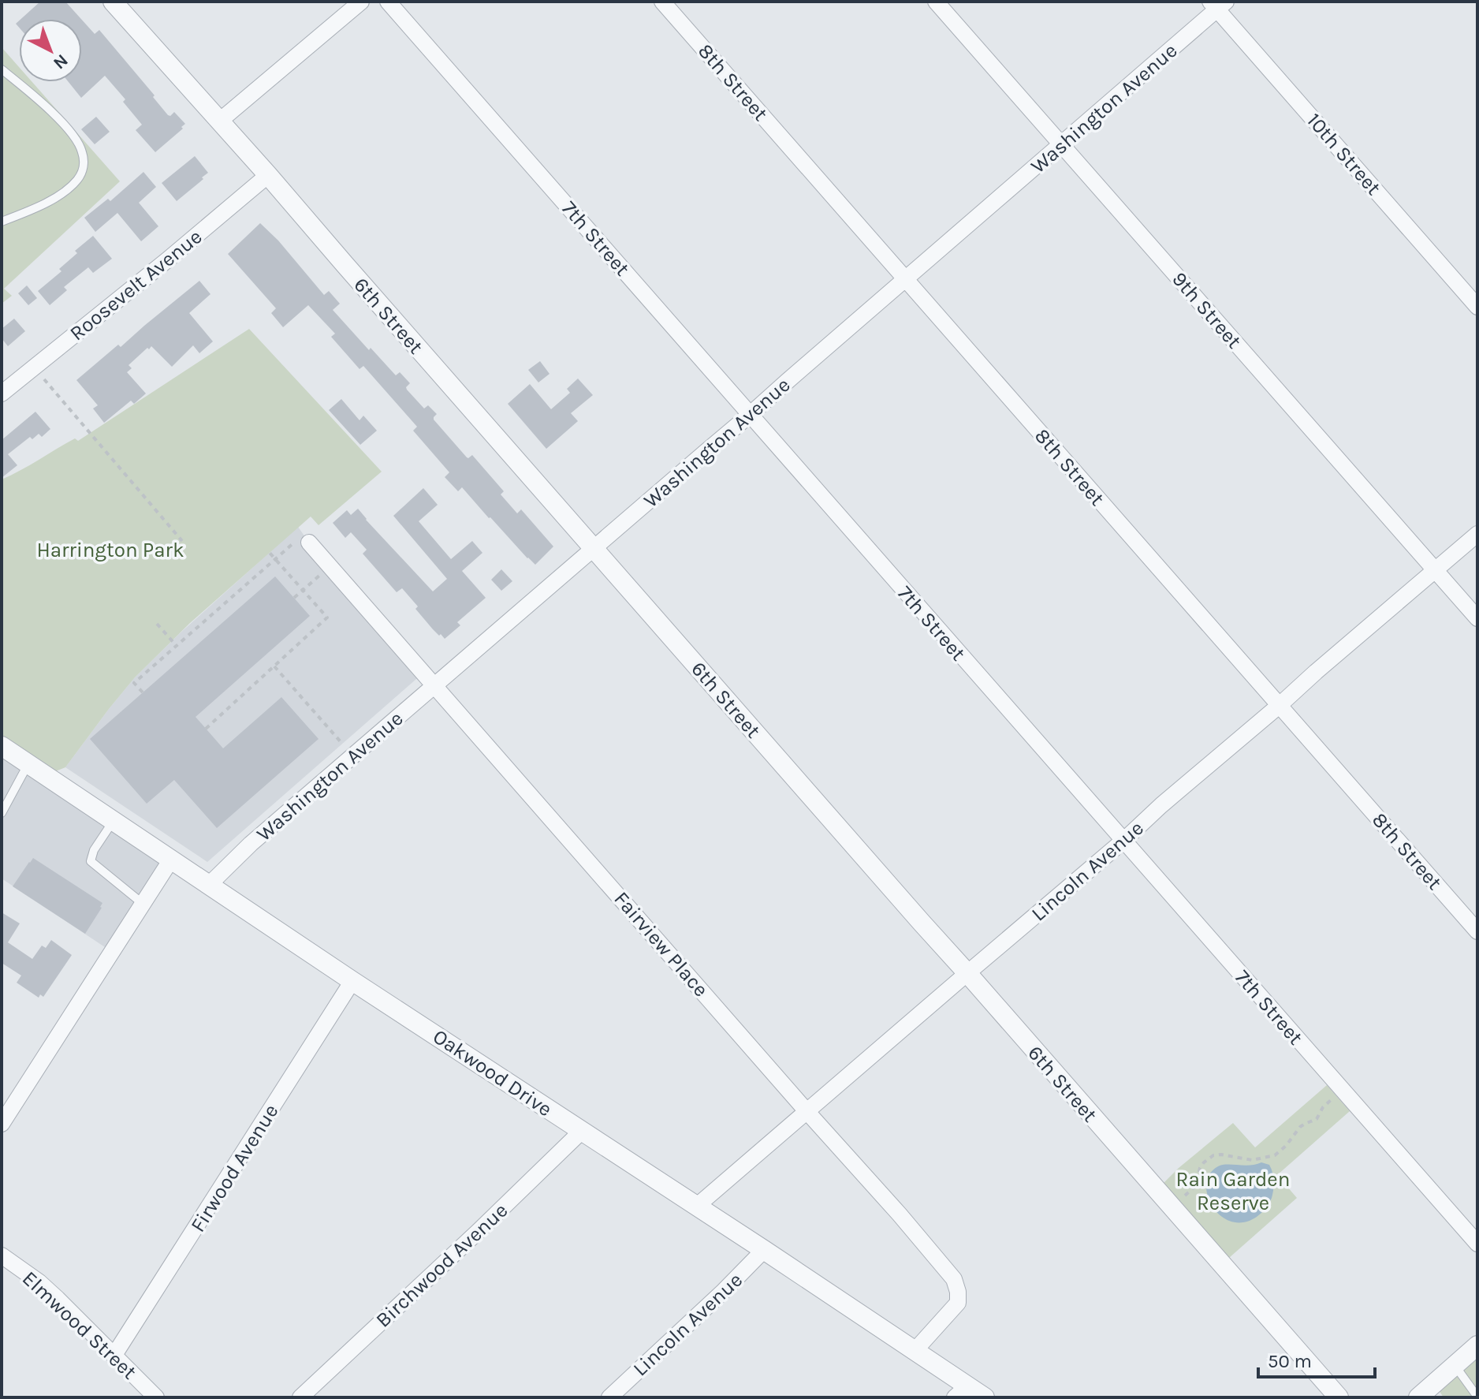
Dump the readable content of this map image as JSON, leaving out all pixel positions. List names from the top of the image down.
{
  "streets": {
    "street": [
      "8th Street",
      "Washington Avenue",
      "10th Street",
      "7th Street",
      "Roosevelt Avenue",
      "9th Street",
      "6th Street",
      "Lincoln Avenue",
      "Fairview Place",
      "Oakwood Drive",
      "Firwood Avenue",
      "Birchwood Avenue",
      "Elmwood Street"
    ]
  },
  "crossings": [
    ["8th Street", "Washington Avenue"],
    ["8th Street", "Lincoln Avenue"],
    ["Washington Avenue", "10th Street"],
    ["Washington Avenue", "7th Street"],
    ["Washington Avenue", "9th Street"],
    ["Washington Avenue", "6th Street"],
    ["Washington Avenue", "Fairview Place"],
    ["Washington Avenue", "Oakwood Drive"],
    ["7th Street", "Lincoln Avenue"],
    ["Roosevelt Avenue", "6th Street"],
    ["9th Street", "Lincoln Avenue"],
    ["6th Street", "Lincoln Avenue"],
    ["Lincoln Avenue", "Fairview Place"],
    ["Lincoln Avenue", "Oakwood Drive"],
    ["Fairview Place", "Oakwood Drive"],
    ["Oakwood Drive", "Firwood Avenue"],
    ["Oakwood Drive", "Birchwood Avenue"],
    ["Firwood Avenue", "Elmwood Street"]
  ],
  "parks": ["Harrington Park", "Rain Garden Reserve"],
  "scale_bar": "50 m",
  "north": "bottom right"
}
